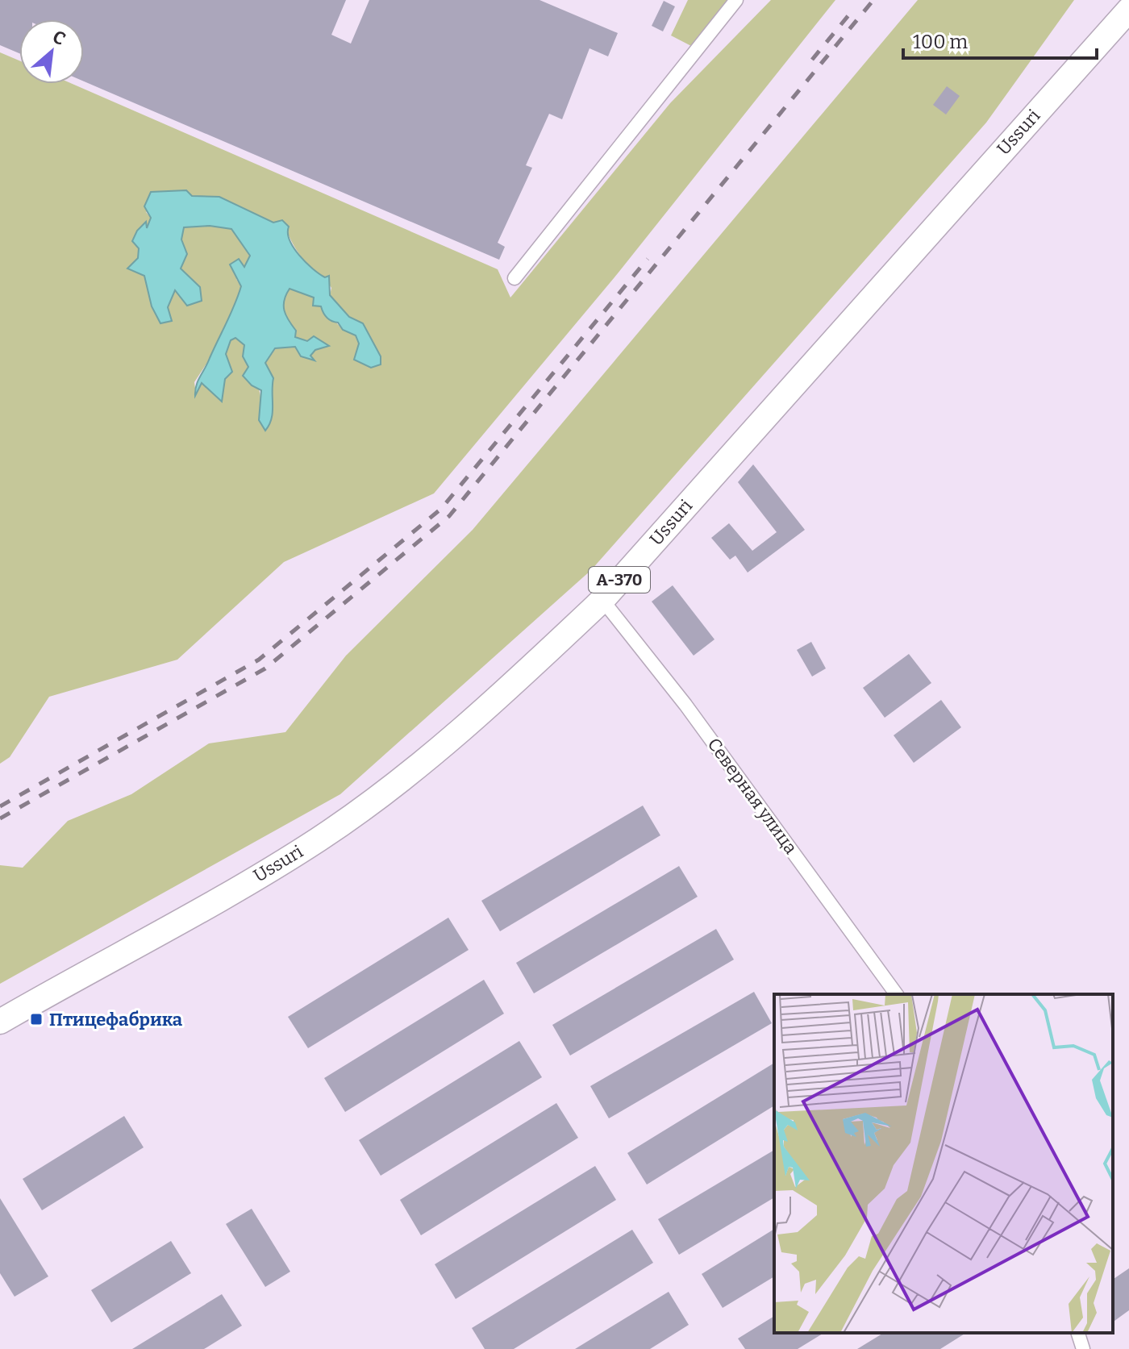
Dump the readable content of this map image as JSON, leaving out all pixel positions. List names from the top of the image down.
{
  "streets": {
    "highway": ["Ussuri", "А-370"],
    "street": ["Северная улица"]
  },
  "crossings": [
    ["Ussuri", "Северная улица"]
  ],
  "places": {
    "transit": ["Птицефабрика"]
  },
  "scale_bar": "100 m",
  "north": "top right"
}
